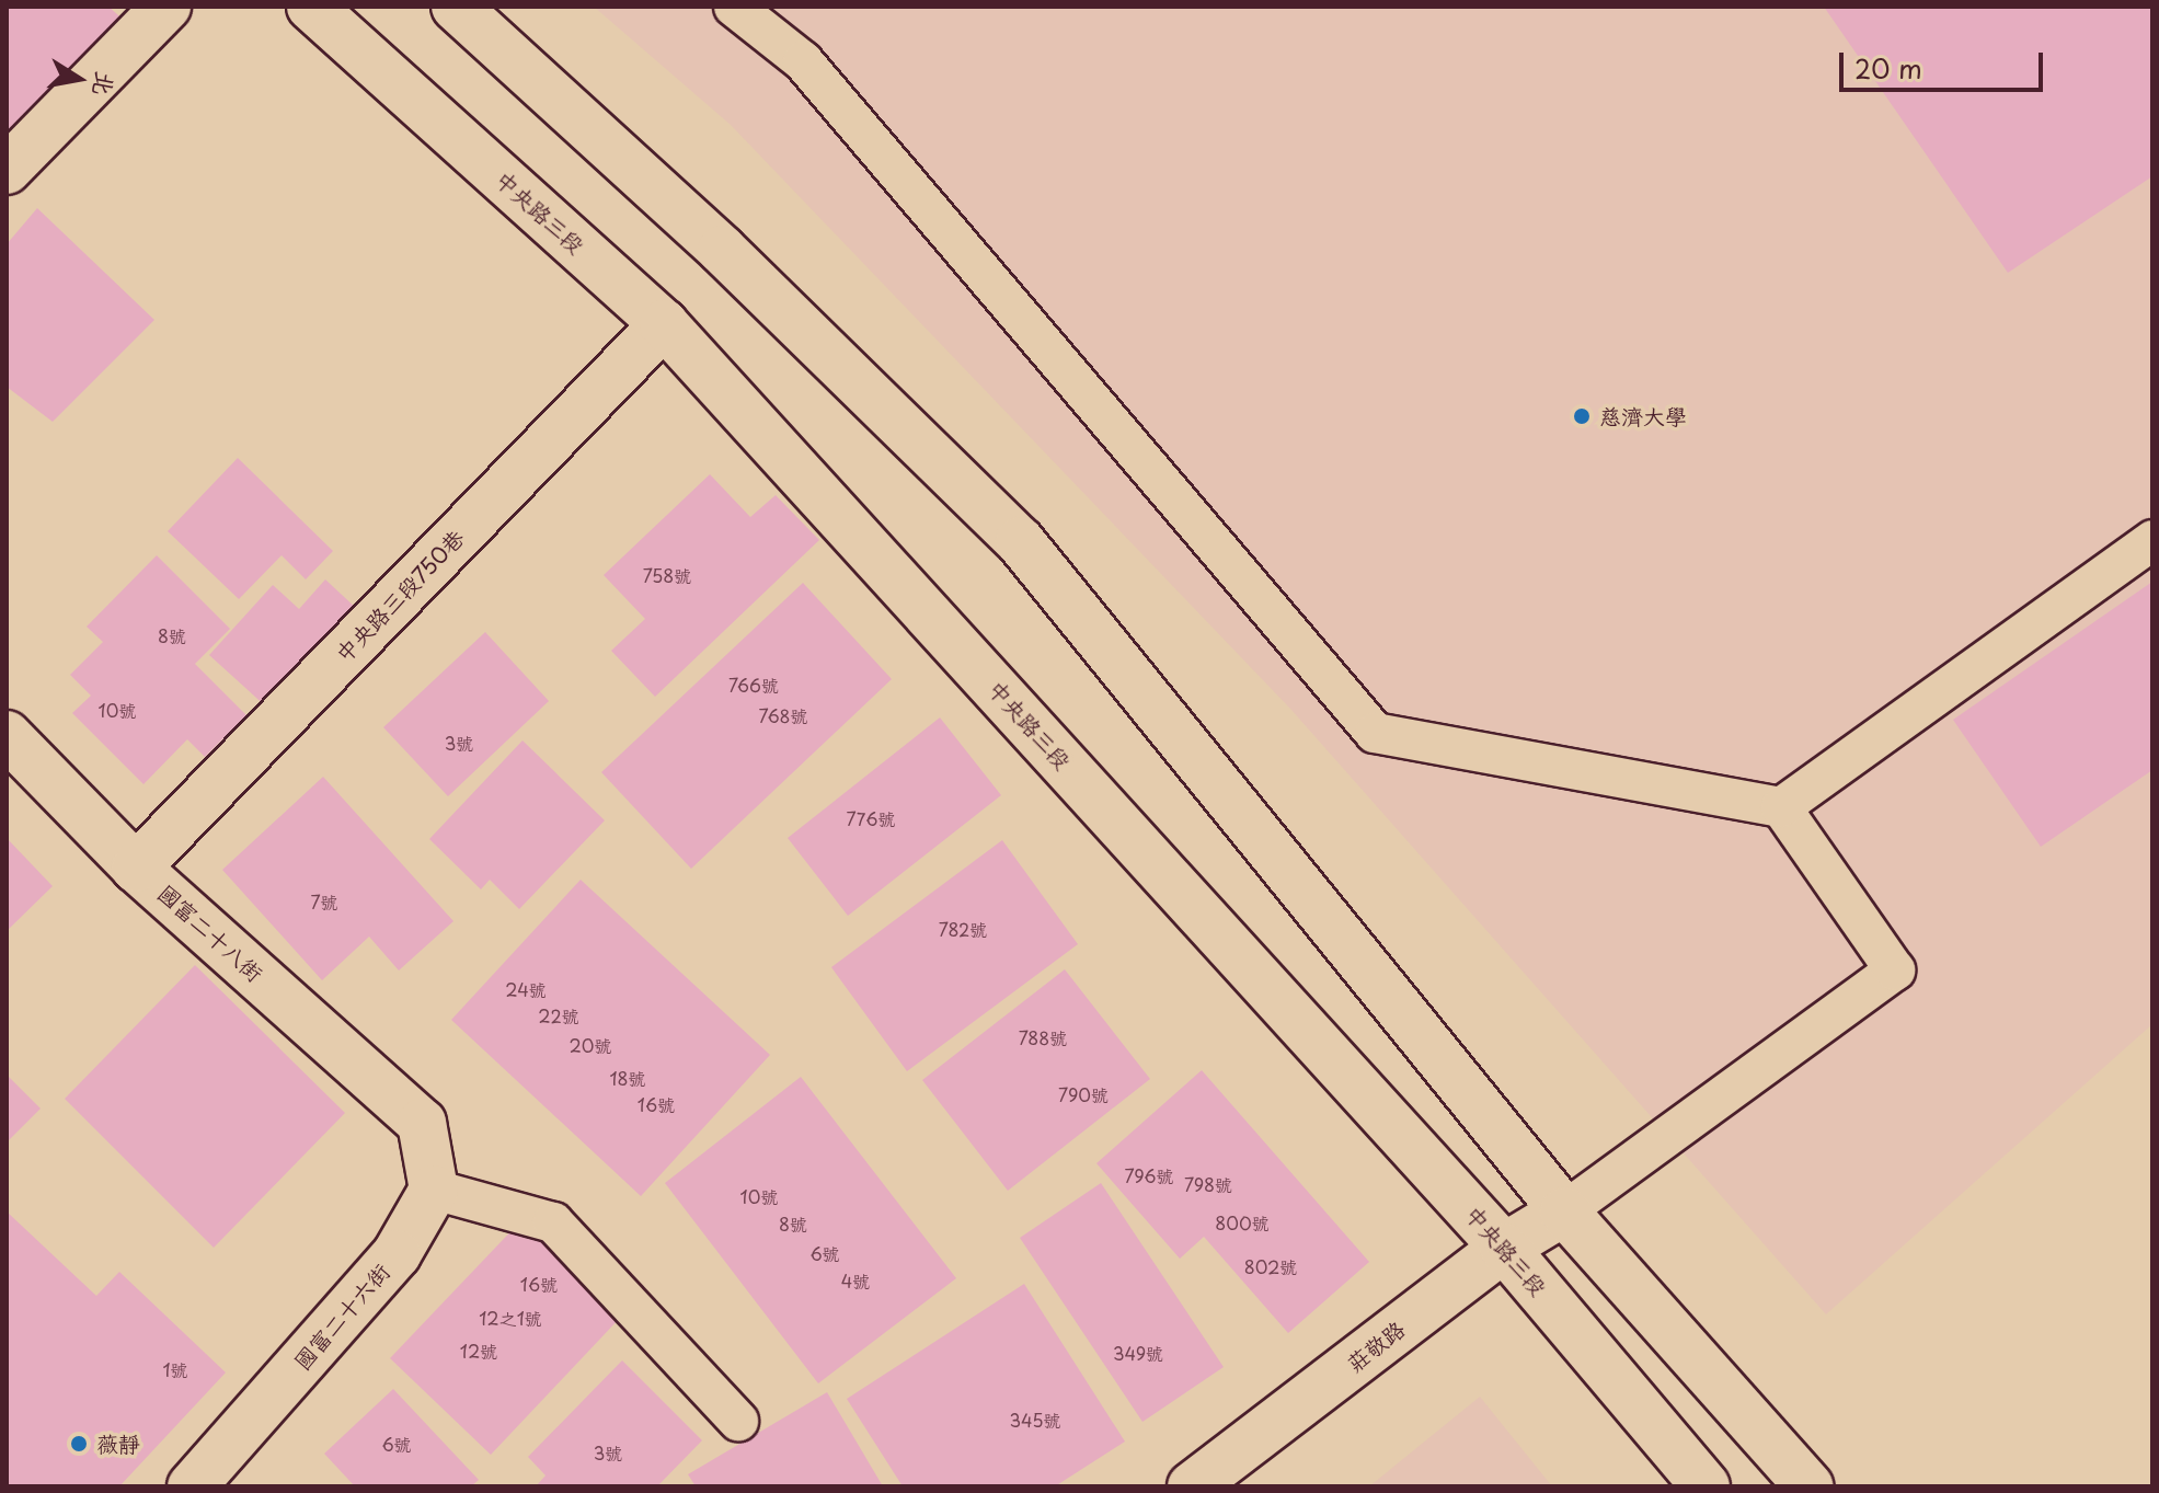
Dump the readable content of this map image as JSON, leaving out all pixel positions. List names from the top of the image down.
{
  "streets": {
    "street": [
      "中央路三段",
      "中央路三段750巷",
      "國富二十八街",
      "國富二十六街",
      "莊敬路"
    ]
  },
  "crossings": [
    ["中央路三段", "中央路三段750巷"],
    ["中央路三段", "莊敬路"],
    ["中央路三段750巷", "國富二十八街"],
    ["國富二十八街", "國富二十六街"]
  ],
  "places": ["慈濟大學", "薇靜"],
  "house_numbers": [
    "758號",
    "8號",
    "766號",
    "10號",
    "768號",
    "3號",
    "776號",
    "7號",
    "782號",
    "24號",
    "22號",
    "788號",
    "20號",
    "18號",
    "790號",
    "16號",
    "796號",
    "798號",
    "10號",
    "800號",
    "8號",
    "6號",
    "802號",
    "4號",
    "16號",
    "12之1號",
    "12號",
    "349號",
    "1號",
    "345號",
    "6號",
    "3號"
  ],
  "scale_bar": "20 m",
  "north": "right"
}
